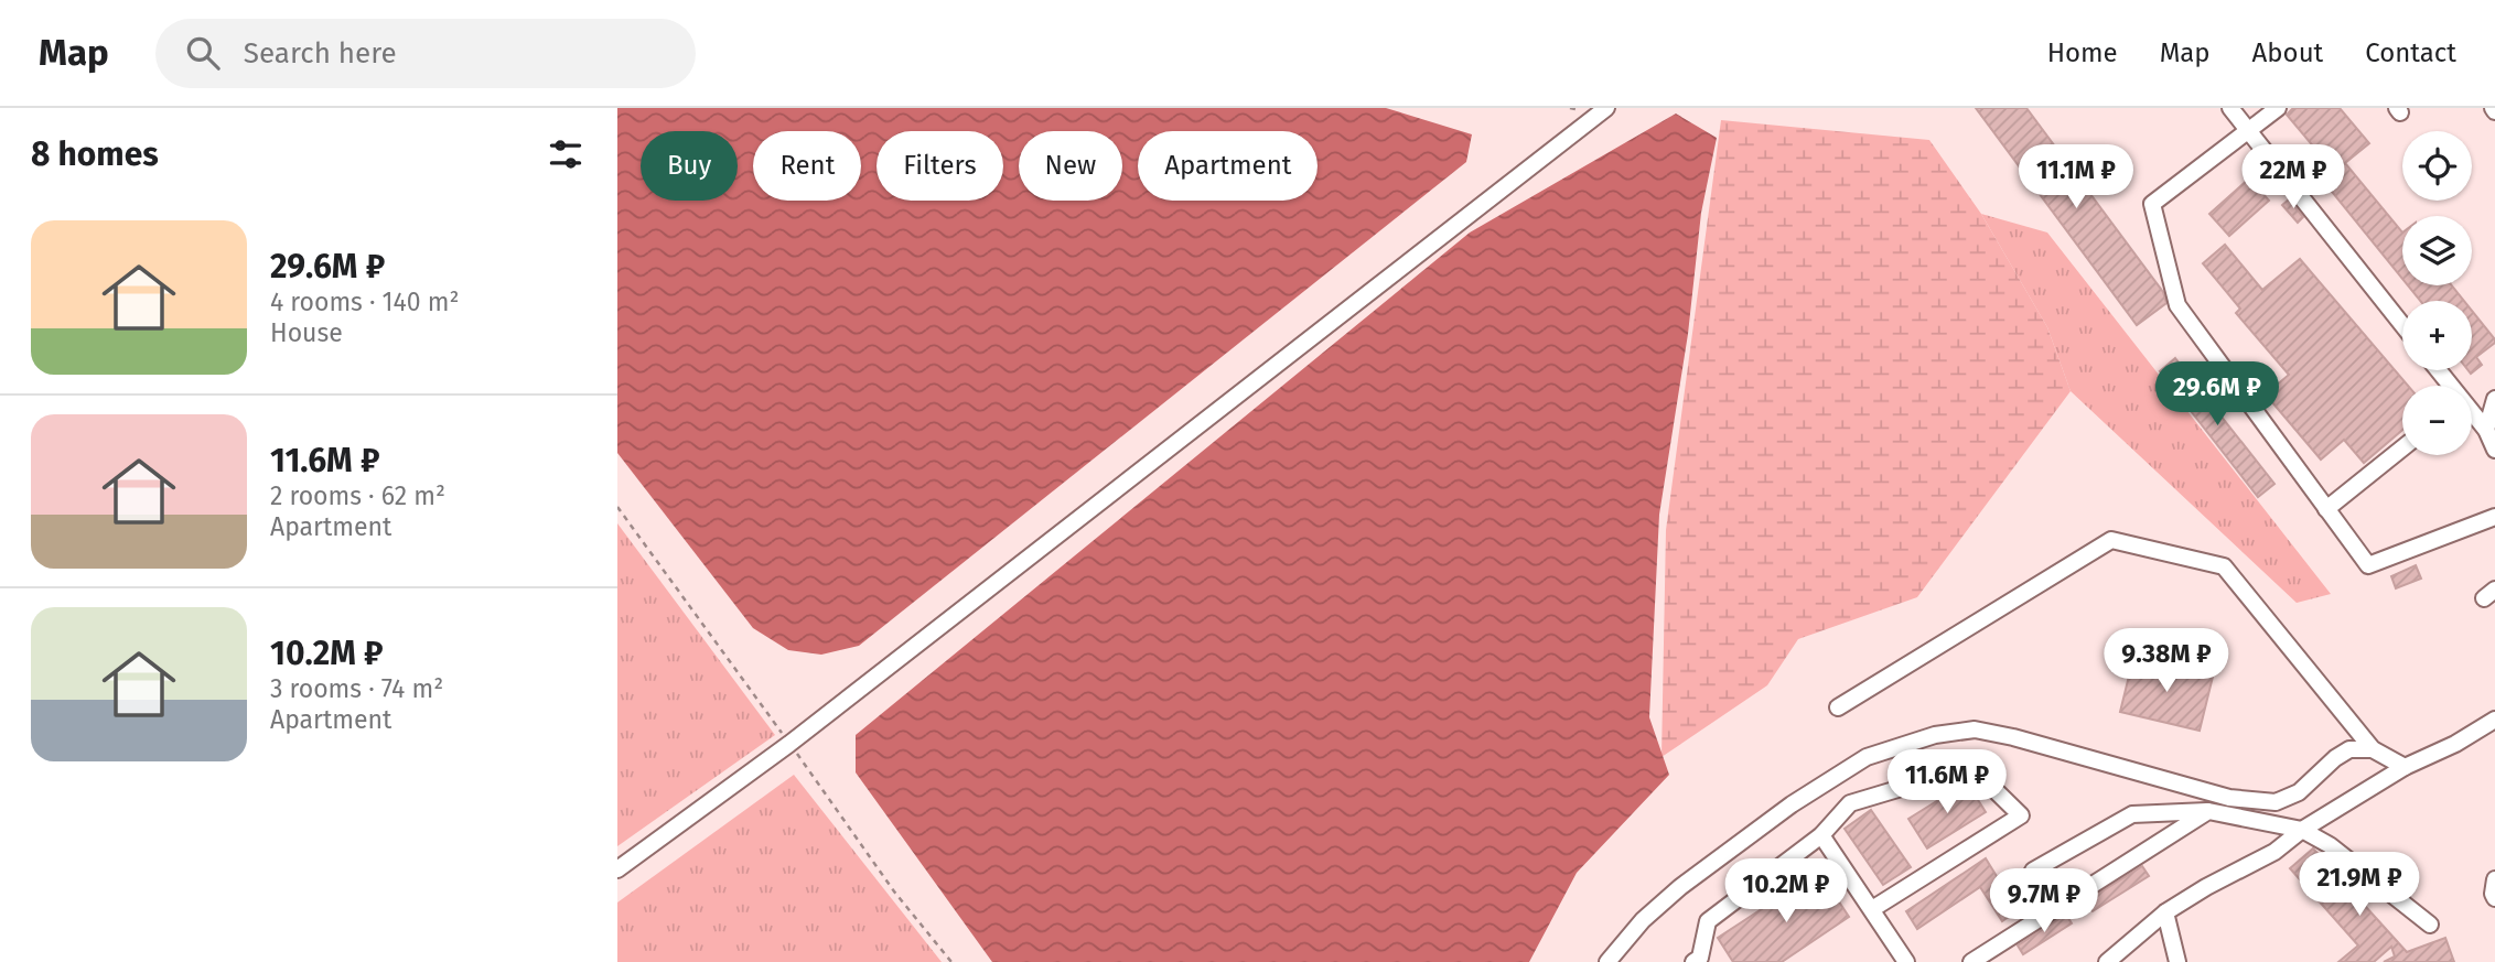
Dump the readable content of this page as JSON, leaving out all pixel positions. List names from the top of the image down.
{
  "page": {
    "header": "Map",
    "search": "Search here",
    "nav": [
      "Home",
      "Map",
      "About",
      "Contact"
    ],
    "heading": "8 homes",
    "map_buttons": ["+", "−"],
    "chip": [
      "Buy",
      "Rent",
      "Filters",
      "New",
      "Apartment"
    ],
    "price": [
      "11.1M ₽",
      "22M ₽",
      "29.6M ₽",
      "9.38M ₽",
      "11.6M ₽",
      "21.9M ₽",
      "10.2M ₽",
      "9.7M ₽"
    ],
    "list": [
      {
        "name": "29.6M ₽",
        "note": "4 rooms · 140 m² · House"
      },
      {
        "name": "11.6M ₽",
        "note": "2 rooms · 62 m² · Apartment"
      },
      {
        "name": "10.2M ₽",
        "note": "3 rooms · 74 m² · Apartment"
      }
    ]
  }
}
